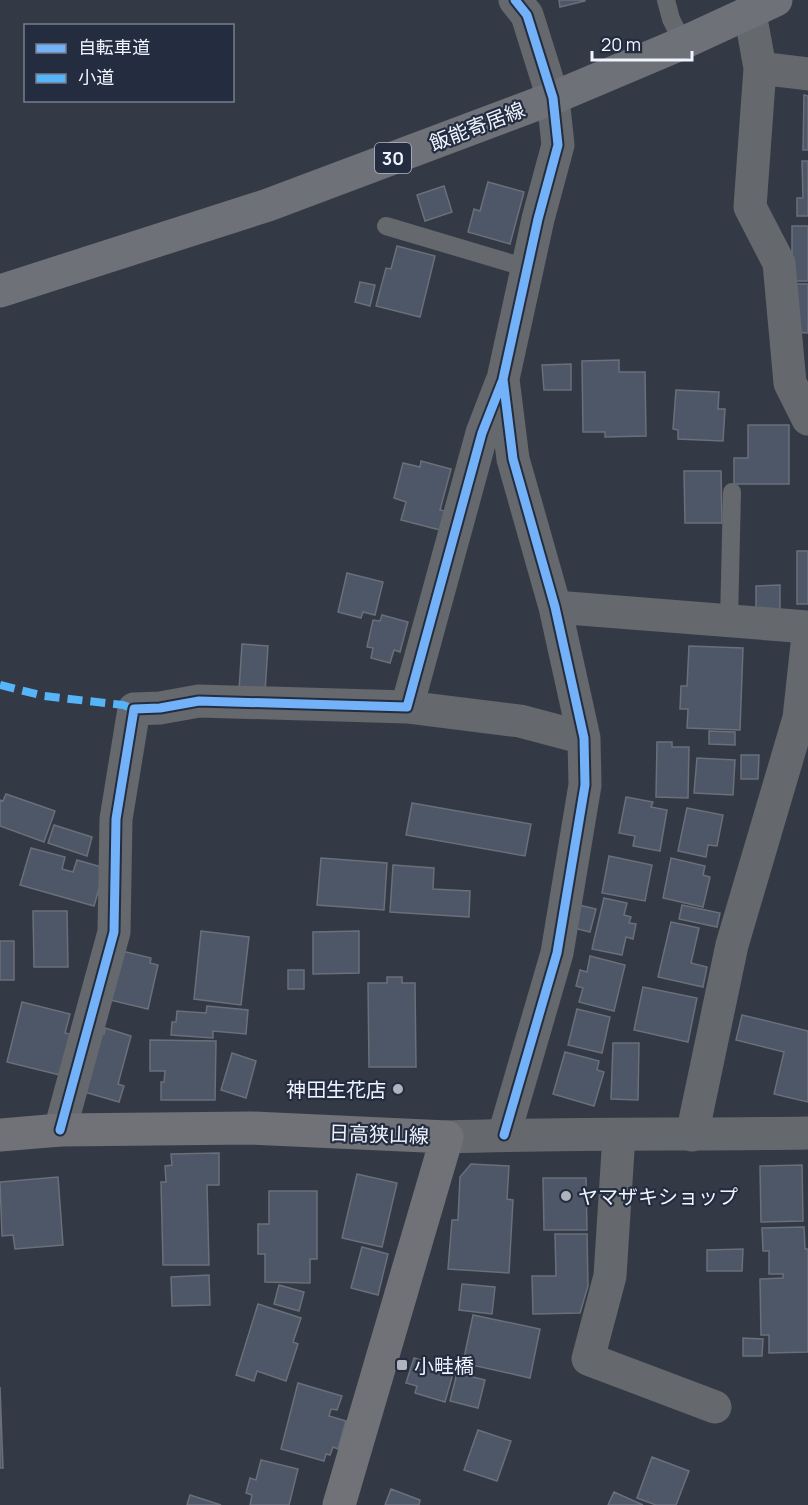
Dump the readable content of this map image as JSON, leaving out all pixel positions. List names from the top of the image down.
{
  "streets": {
    "main road": ["飯能寄居線", "30", "日高狭山線"]
  },
  "places": {
    "other": ["神田生花店", "ヤマザキショップ"],
    "transit": ["小畦橋"]
  },
  "legend": ["自転車道", "小道"],
  "scale_bar": "20 m"
}
